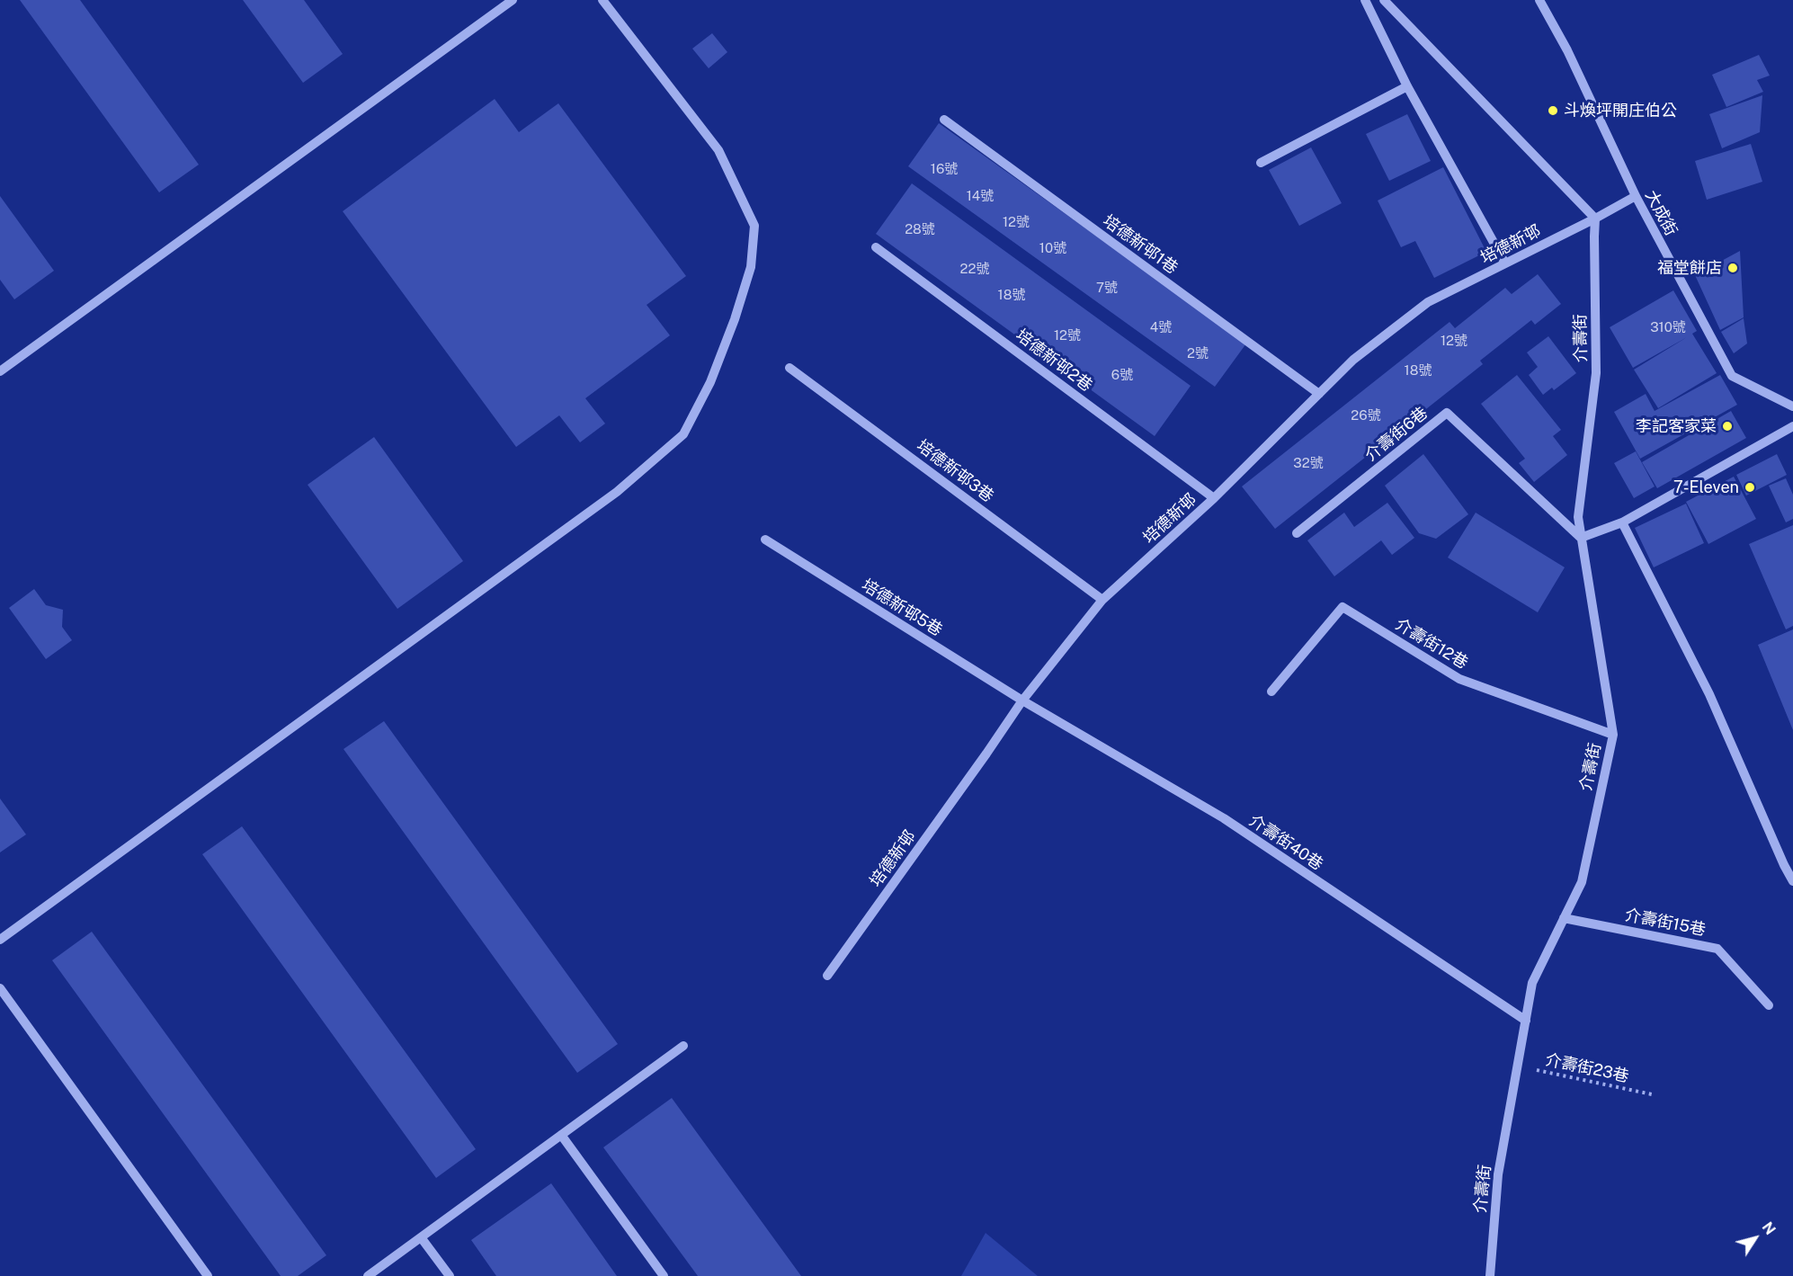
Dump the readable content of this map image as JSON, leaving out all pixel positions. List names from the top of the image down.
{
  "streets": {
    "street": [
      "大成街",
      "培德新邨1巷",
      "培德新邨",
      "介壽街",
      "培德新邨2巷",
      "介壽街6巷",
      "培德新邨3巷",
      "培德新邨5巷",
      "介壽街12巷",
      "介壽街40巷",
      "介壽街15巷"
    ],
    "path": ["介壽街23巷"]
  },
  "crossings": [
    ["大成街", "培德新邨"],
    ["培德新邨1巷", "培德新邨"],
    ["培德新邨", "介壽街"],
    ["培德新邨", "培德新邨2巷"],
    ["培德新邨", "培德新邨3巷"],
    ["培德新邨", "培德新邨5巷"],
    ["培德新邨", "介壽街40巷"],
    ["介壽街", "介壽街6巷"],
    ["介壽街", "介壽街12巷"],
    ["介壽街", "介壽街40巷"],
    ["介壽街", "介壽街15巷"],
    ["介壽街", "介壽街23巷"],
    ["培德新邨5巷", "介壽街40巷"]
  ],
  "places": [
    "斗煥坪開庄伯公",
    "福堂餅店",
    "李記客家菜",
    "7-Eleven"
  ],
  "house_numbers": [
    "16號",
    "14號",
    "12號",
    "28號",
    "10號",
    "22號",
    "7號",
    "18號",
    "4號",
    "310號",
    "12號",
    "12號",
    "2號",
    "18號",
    "6號",
    "26號",
    "32號"
  ],
  "north": "top right"
}
